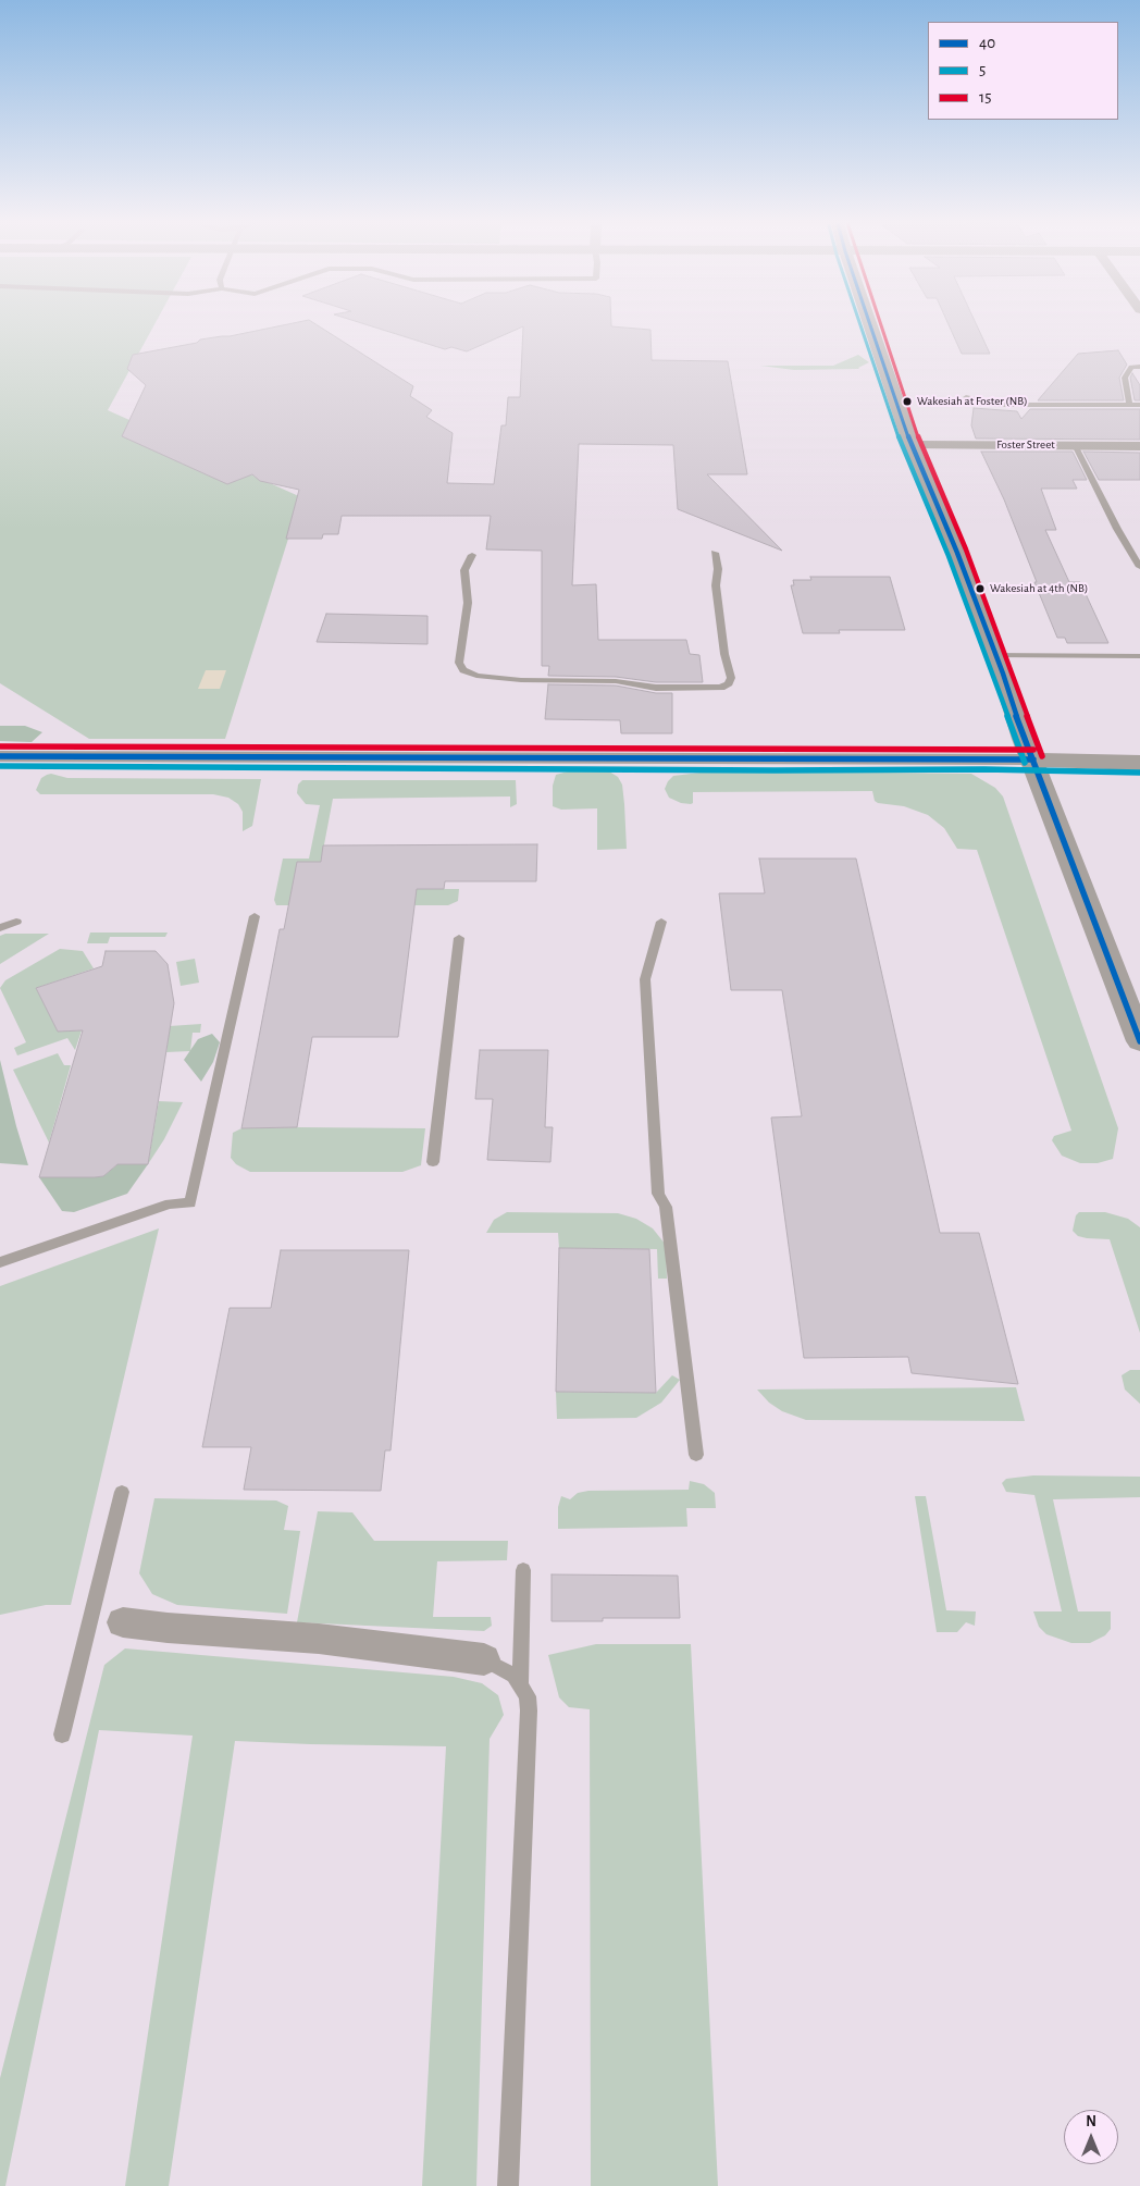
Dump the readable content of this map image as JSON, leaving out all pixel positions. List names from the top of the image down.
{
  "streets": {
    "street": ["Foster Street"]
  },
  "places": ["Wakesiah at Foster (NB)", "Wakesiah at 4th (NB)"],
  "lines": ["transit line 40", "transit line 5", "transit line 15"],
  "legend": ["40", "5", "15"],
  "north": "top"
}
